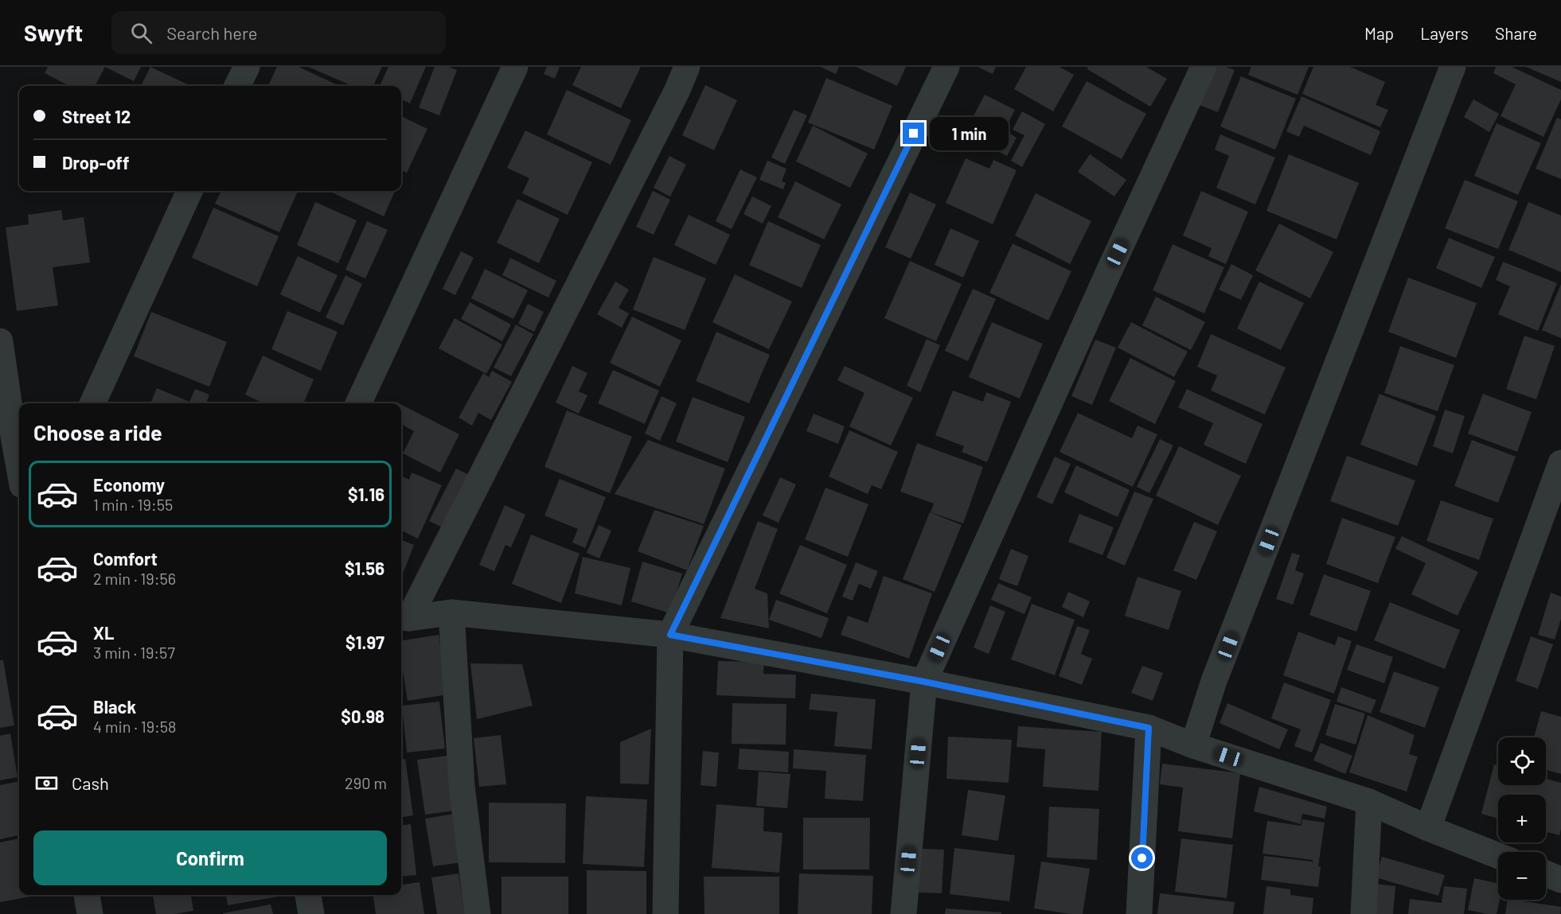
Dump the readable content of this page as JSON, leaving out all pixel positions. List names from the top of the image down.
{
  "page": {
    "header": "Swyft",
    "search": "Search here",
    "nav": ["Map", "Layers", "Share"],
    "banner": ["Street 12", "Drop-off"],
    "bubble": "1 min",
    "heading": "Choose a ride",
    "list": [
      {
        "name": "Economy",
        "note": "1 min · 19:55",
        "value": "$1.16"
      },
      {
        "name": "Comfort",
        "note": "2 min · 19:56",
        "value": "$1.56"
      },
      {
        "name": "XL",
        "note": "3 min · 19:57",
        "value": "$1.97"
      },
      {
        "name": "Black",
        "note": "4 min · 19:58",
        "value": "$0.98"
      }
    ],
    "map_buttons": ["+", "−"],
    "pay": ["Cash", "290 m"],
    "buttons": "Confirm"
  }
}
